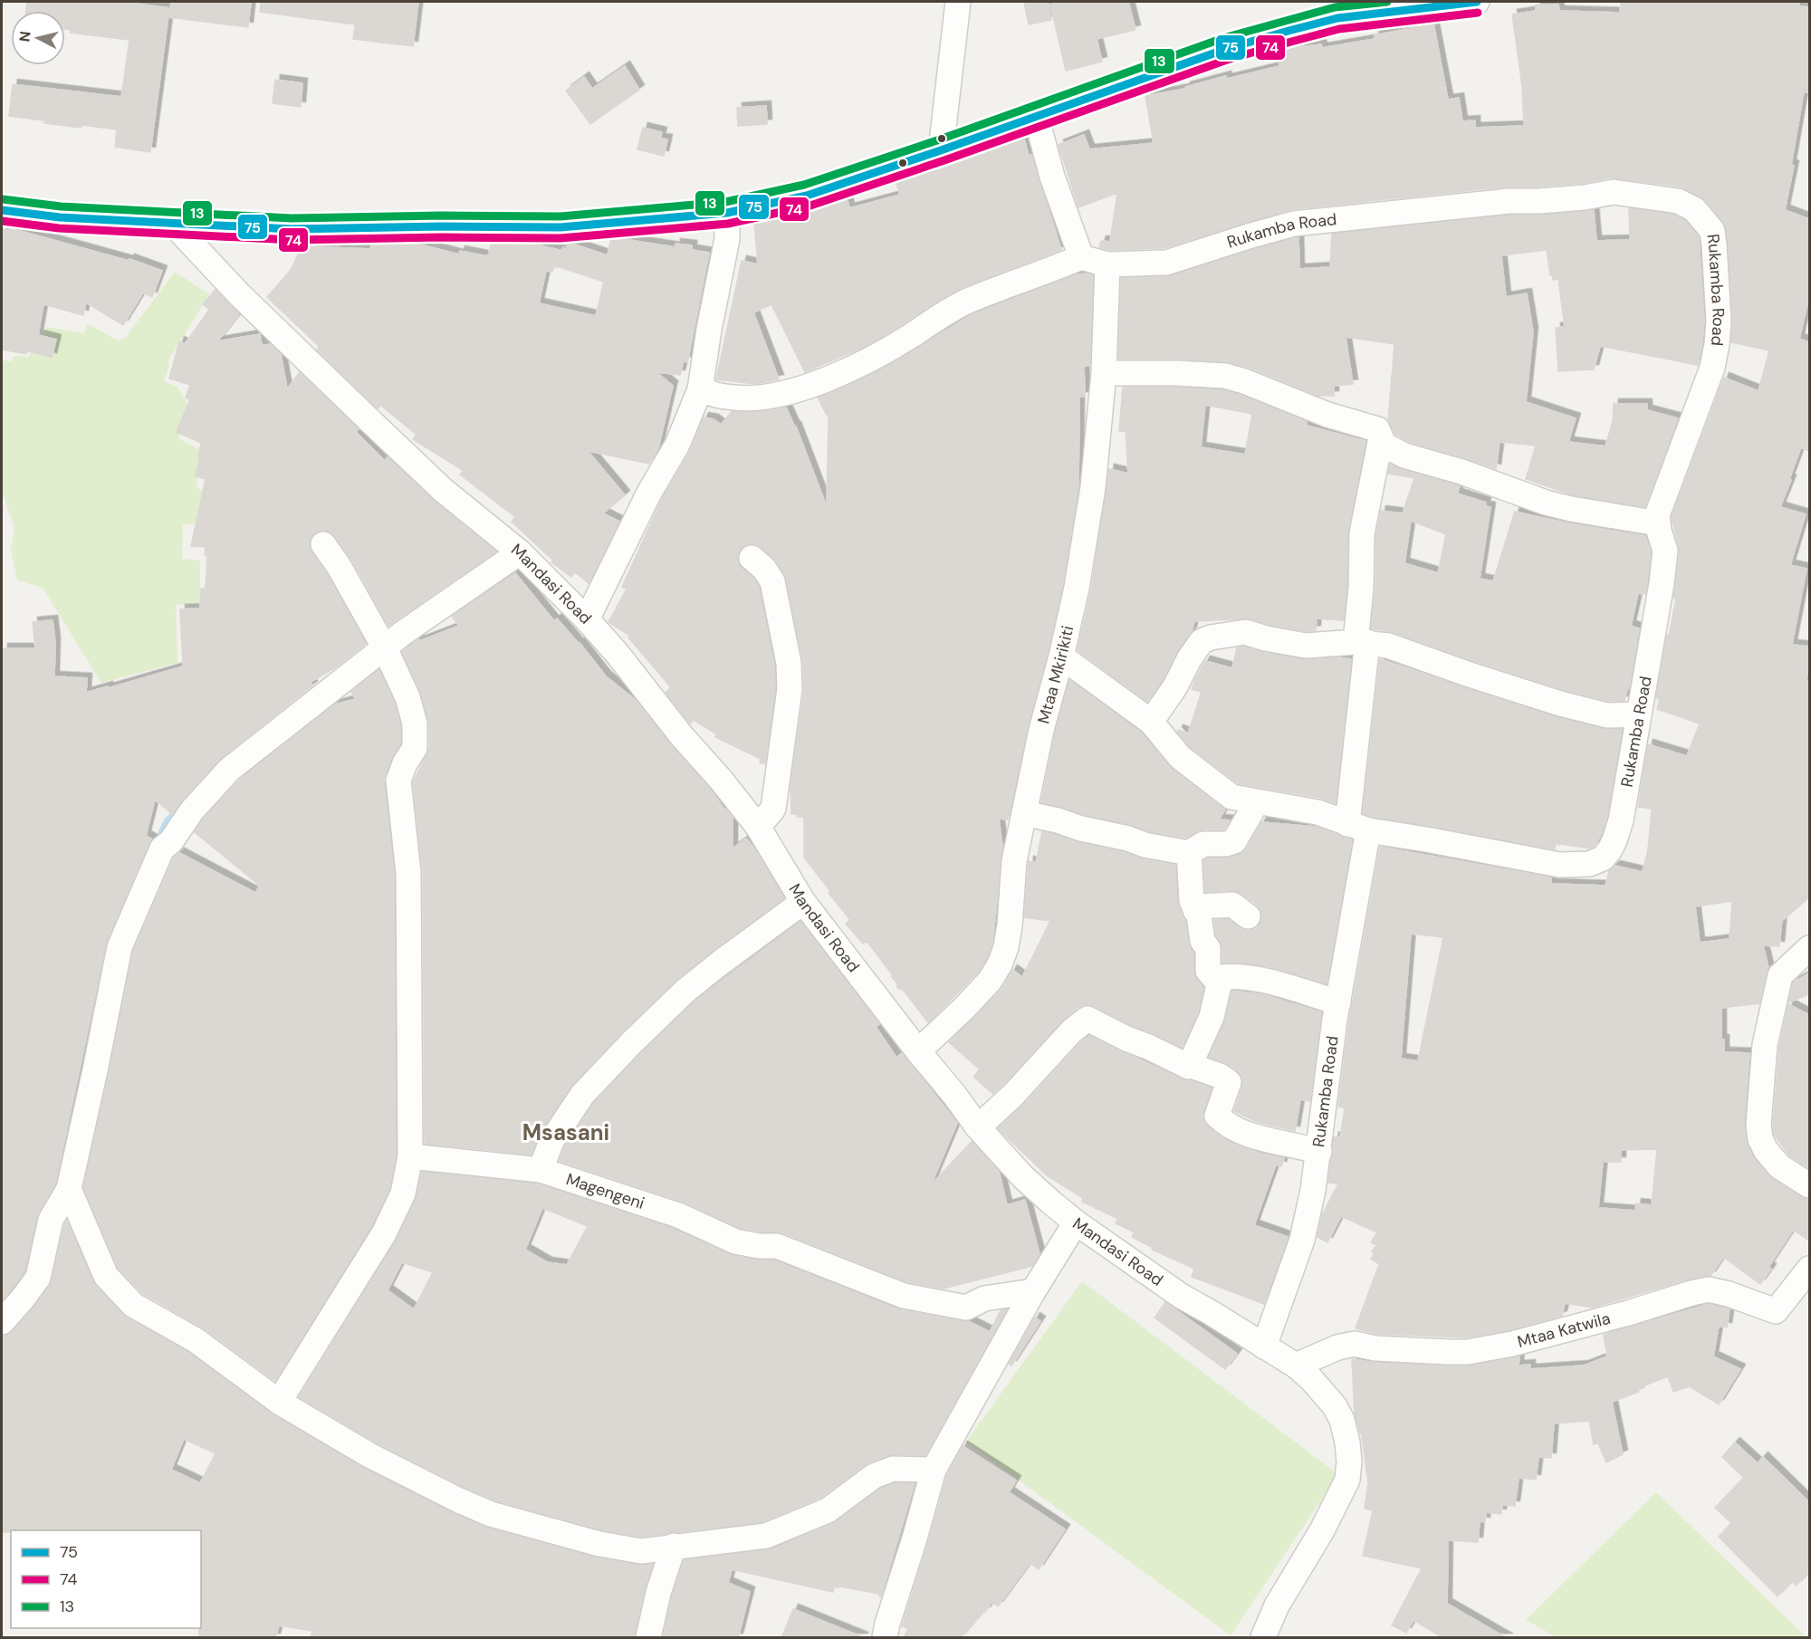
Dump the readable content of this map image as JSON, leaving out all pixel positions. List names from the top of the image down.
{
  "streets": {
    "street": [
      "Rukamba Road",
      "Mandasi Road",
      "Mtaa Mkirikiti",
      "Magengeni",
      "Mtaa Katwila"
    ]
  },
  "crossings": [
    ["Rukamba Road", "Mandasi Road"],
    ["Rukamba Road", "Mtaa Mkirikiti"],
    ["Mandasi Road", "Mtaa Mkirikiti"],
    ["Mandasi Road", "Mtaa Katwila"]
  ],
  "districts": ["Msasani"],
  "lines": ["transit line 75", "transit line 13", "transit line 74"],
  "legend": ["75", "74", "13"],
  "north": "left"
}
